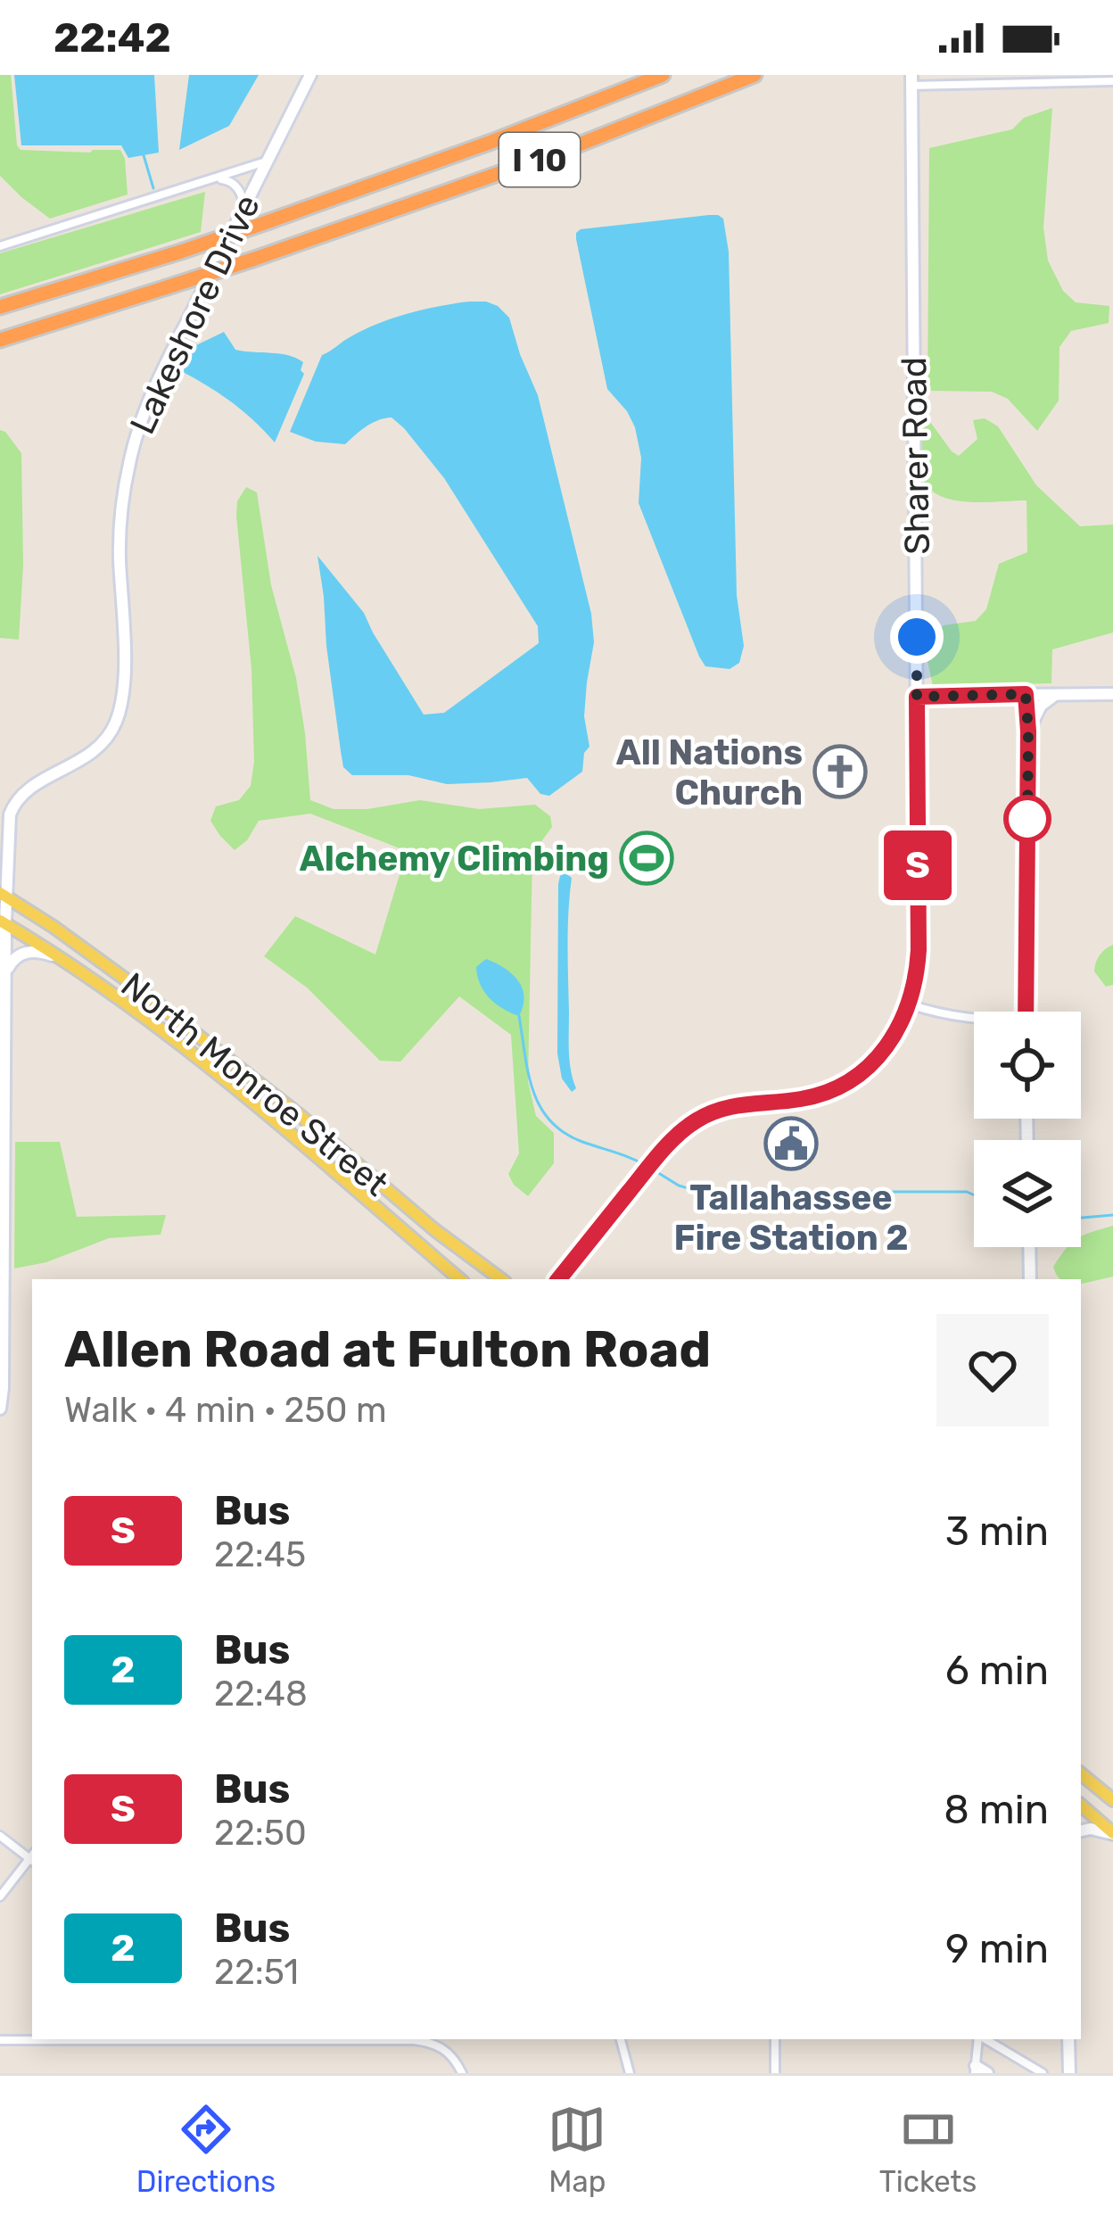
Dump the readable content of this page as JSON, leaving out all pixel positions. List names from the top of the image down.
{
  "streets": {
    "highway": ["I 10"],
    "main road": ["North Monroe Street"],
    "street": ["Lakeshore Drive", "Sharer Road"]
  },
  "crossings": [
    ["Lakeshore Drive", "North Monroe Street"]
  ],
  "places": {
    "church": ["All Nations Church"],
    "sports": ["Alchemy Climbing"],
    "public building": ["Tallahassee Fire Station 2"]
  },
  "lines": ["bus line S"],
  "page": {
    "status": "22:42",
    "on_map": "S",
    "heading": ["Allen Road at Fulton Road", "Walk · 4 min · 250 m"],
    "list": [
      {
        "mark": "S",
        "name": "Bus",
        "note": "22:45",
        "value": "3 min"
      },
      {
        "mark": "2",
        "name": "Bus",
        "note": "22:48",
        "value": "6 min"
      },
      {
        "mark": "S",
        "name": "Bus",
        "note": "22:50",
        "value": "8 min"
      },
      {
        "mark": "2",
        "name": "Bus",
        "note": "22:51",
        "value": "9 min"
      }
    ],
    "tabs": ["Directions", "Map", "Tickets"]
  }
}
